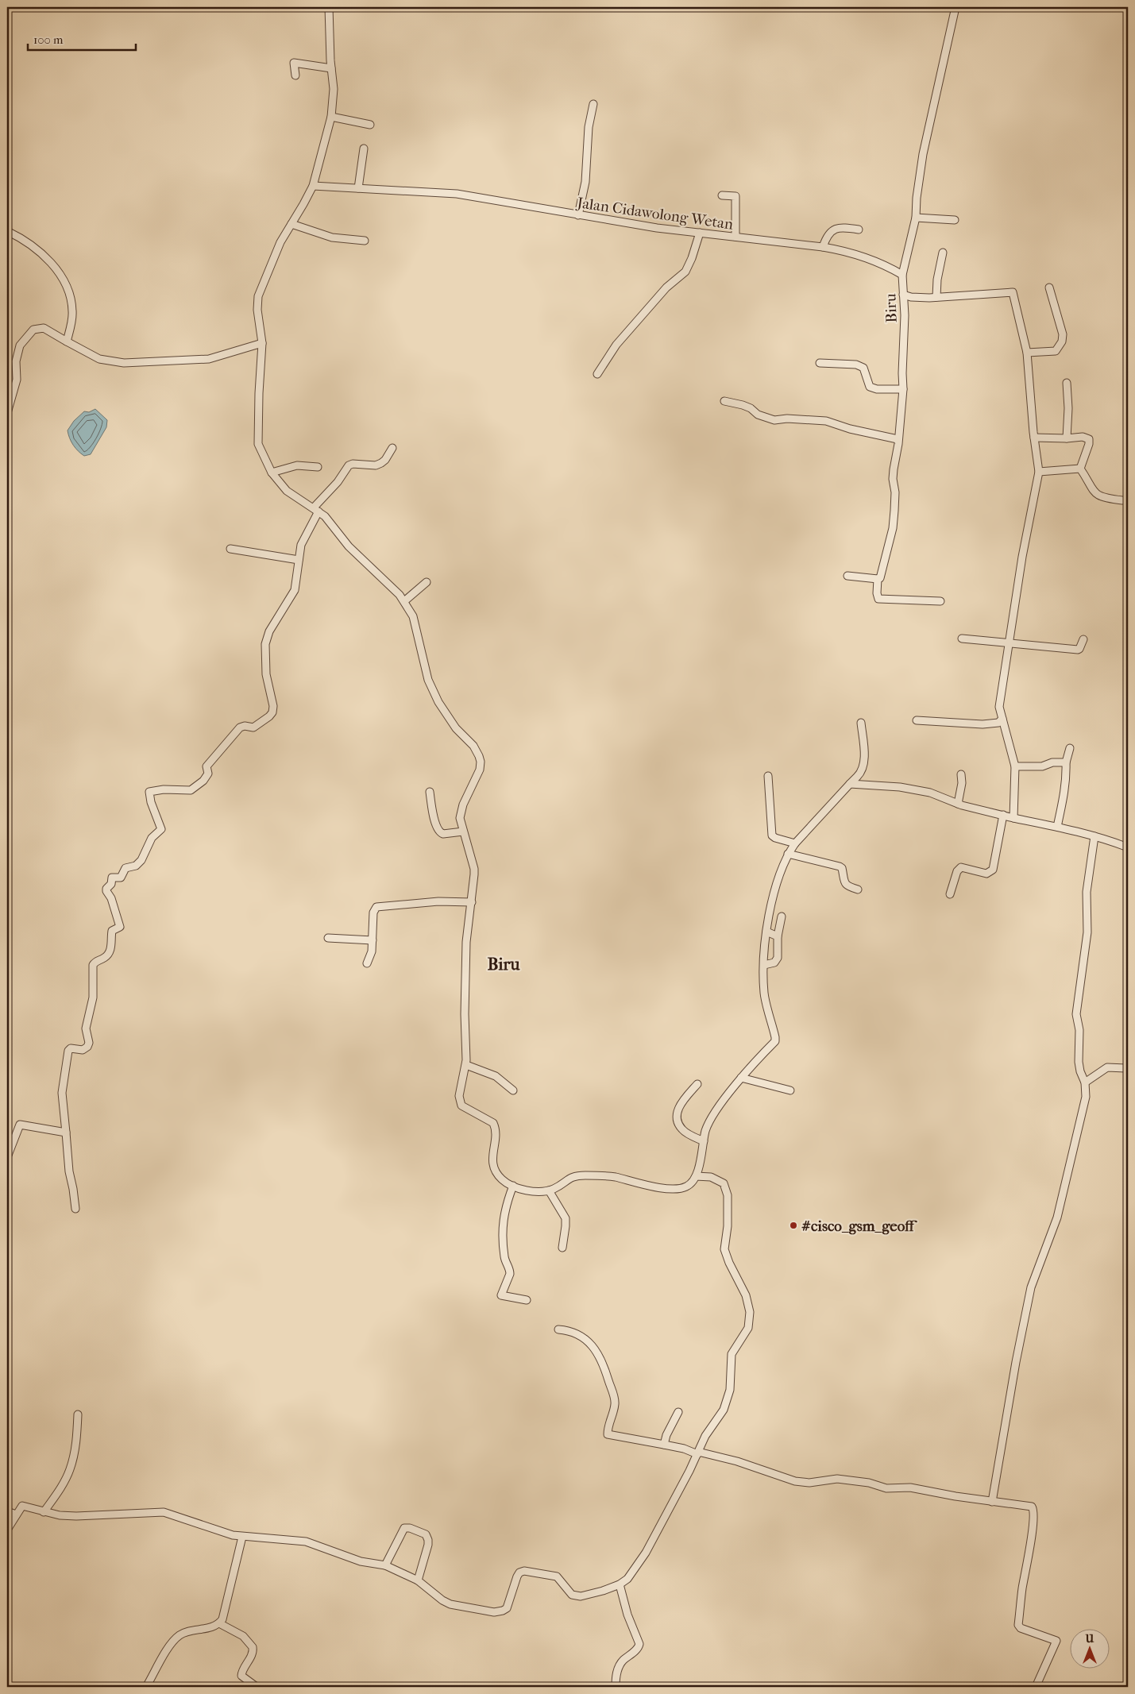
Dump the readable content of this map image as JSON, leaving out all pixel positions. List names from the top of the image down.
{
  "streets": {
    "street": ["Jalan Cidawolong Wetan", "Biru"]
  },
  "crossings": [
    ["Jalan Cidawolong Wetan", "Biru"]
  ],
  "districts": ["Biru"],
  "places": ["#cisco_gsm_geoff"],
  "scale_bar": "100 m",
  "north": "top"
}
